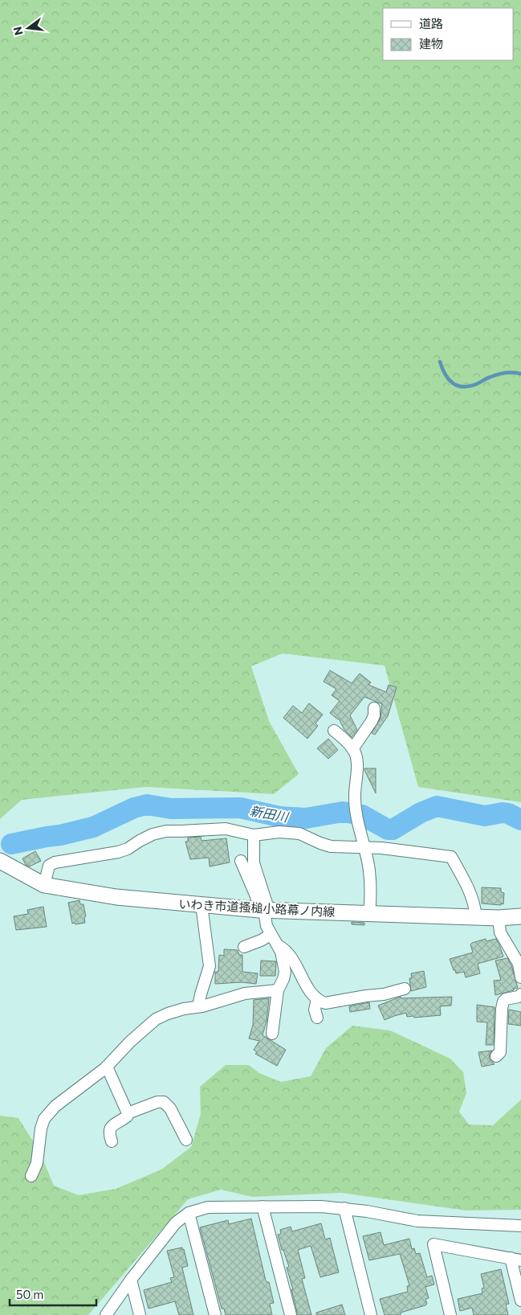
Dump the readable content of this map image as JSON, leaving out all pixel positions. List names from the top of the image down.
{
  "streets": {
    "street": ["いわき市道搔槌小路幕ノ内線"]
  },
  "water": ["新田川"],
  "legend": ["道路", "建物"],
  "scale_bar": "50 m",
  "north": "left"
}
